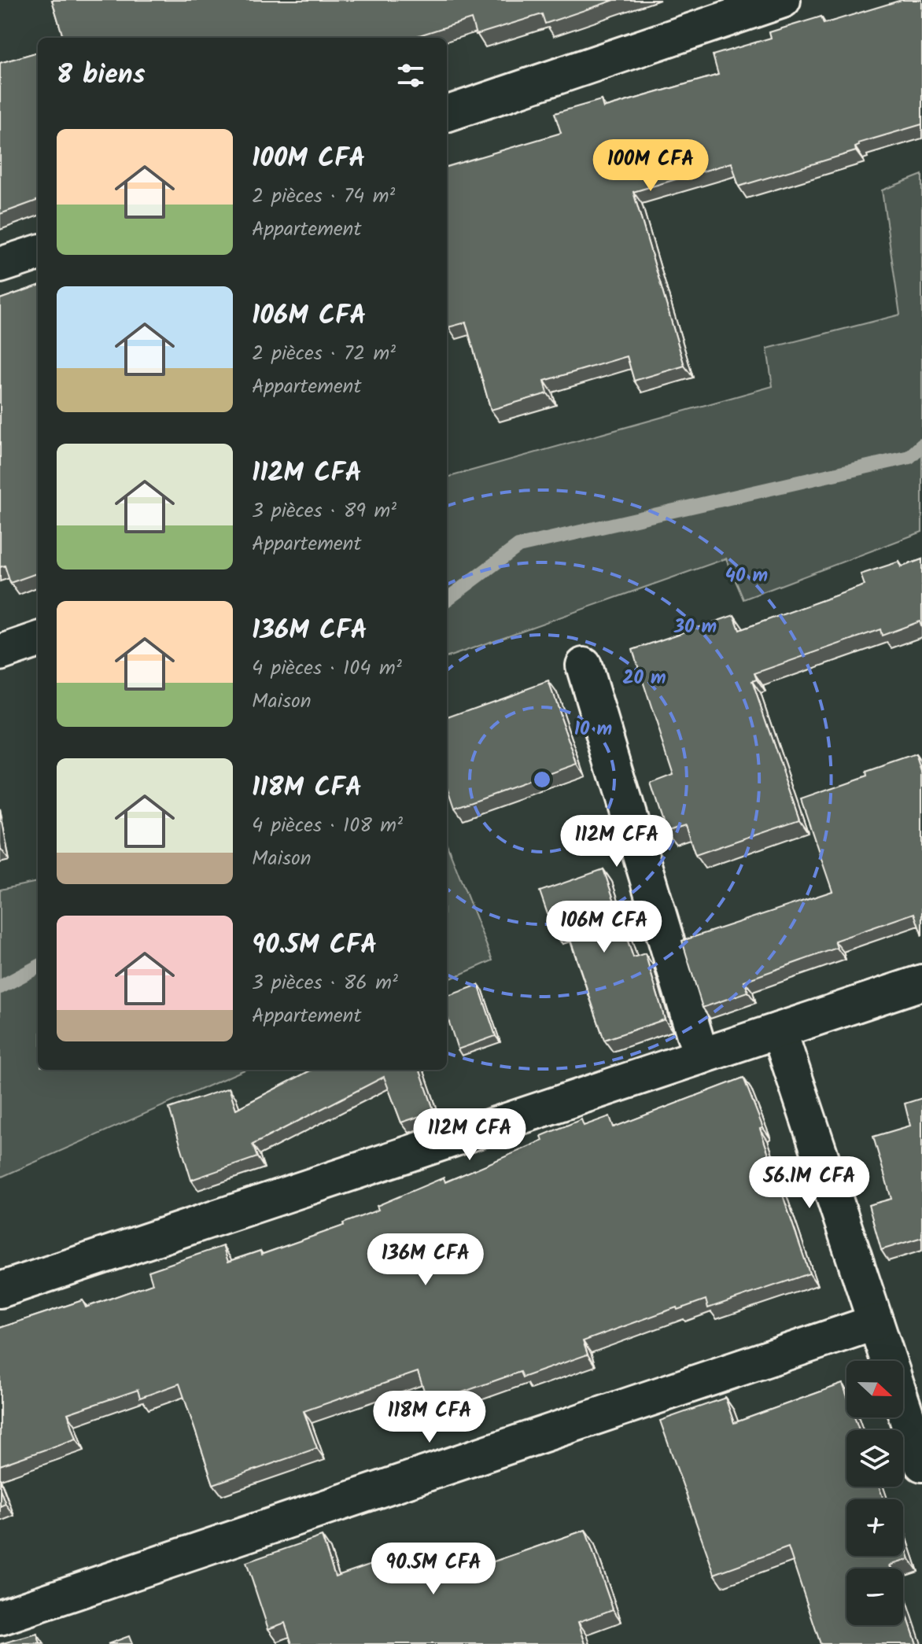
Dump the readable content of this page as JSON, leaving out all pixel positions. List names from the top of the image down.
{
  "north": "right",
  "page": {
    "heading": "8 biens",
    "list": [
      {
        "name": "100M CFA",
        "note": "2 pièces · 74 m² · Appartement"
      },
      {
        "name": "106M CFA",
        "note": "2 pièces · 72 m² · Appartement"
      },
      {
        "name": "112M CFA",
        "note": "3 pièces · 89 m² · Appartement"
      },
      {
        "name": "136M CFA",
        "note": "4 pièces · 104 m² · Maison"
      },
      {
        "name": "118M CFA",
        "note": "4 pièces · 108 m² · Maison"
      },
      {
        "name": "90.5M CFA",
        "note": "3 pièces · 86 m² · Appartement"
      }
    ],
    "price": [
      "100M CFA",
      "112M CFA",
      "106M CFA",
      "112M CFA",
      "56.1M CFA",
      "136M CFA",
      "118M CFA",
      "90.5M CFA"
    ],
    "map_buttons": ["+", "−"]
  },
  "rings": [
    "40 m",
    "30 m",
    "20 m",
    "10 m"
  ]
}
